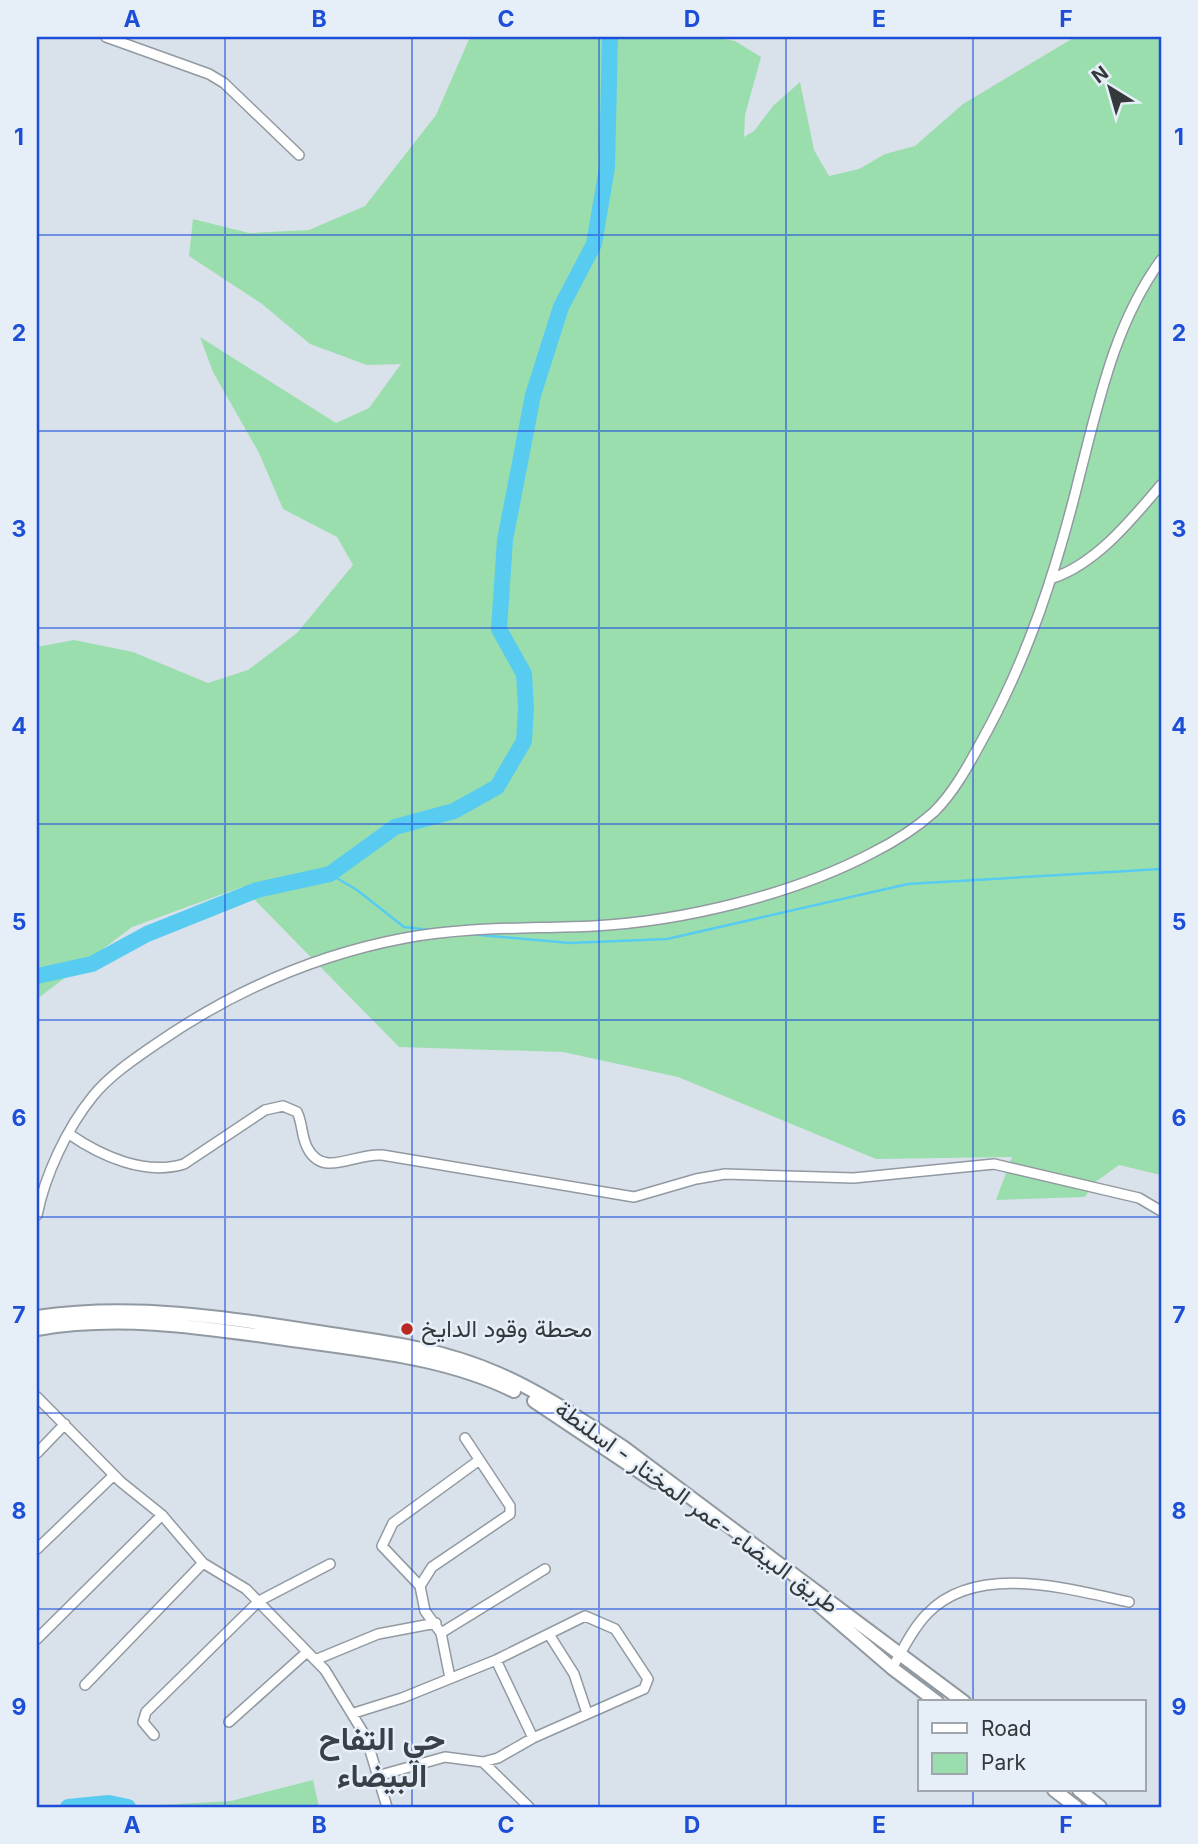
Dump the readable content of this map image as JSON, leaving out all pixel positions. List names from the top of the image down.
{
  "streets": {
    "main road": ["طريق البيضاء -عمر المختار - اسلنطة"]
  },
  "districts": ["حي التفاح البيضاء"],
  "places": ["محطة وقود الدايخ"],
  "legend": ["Road", "Park"],
  "north": "top left",
  "grid": {
    "columns": [
      "A",
      "B",
      "C",
      "D",
      "E",
      "F"
    ],
    "rows": [
      "1",
      "2",
      "3",
      "4",
      "5",
      "6",
      "7",
      "8",
      "9"
    ]
  }
}
